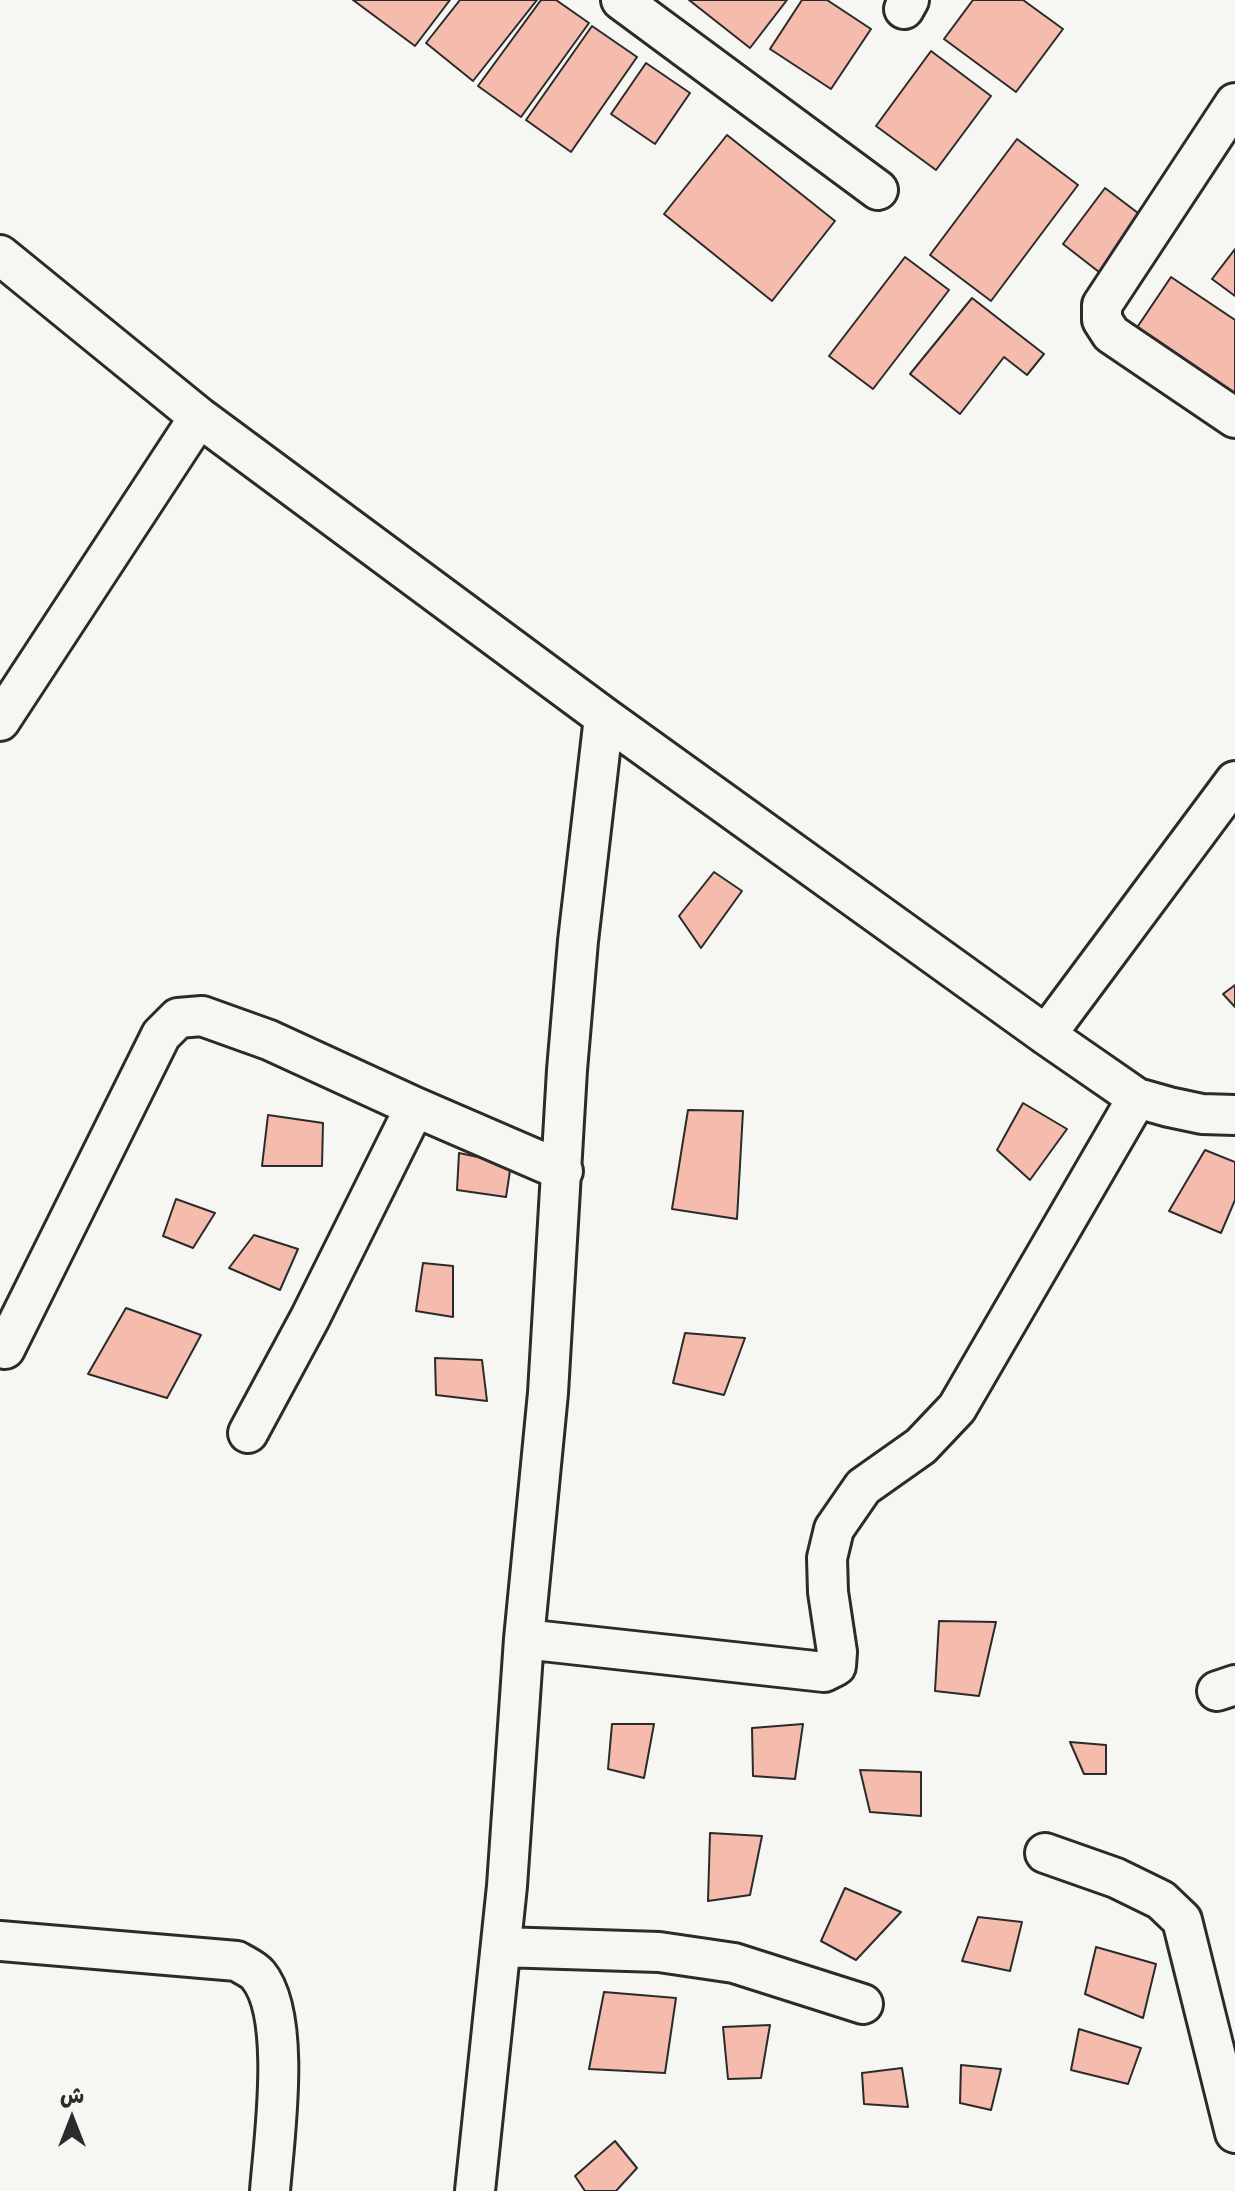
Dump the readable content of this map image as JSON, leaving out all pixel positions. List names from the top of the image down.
{
  "north": "top"
}
